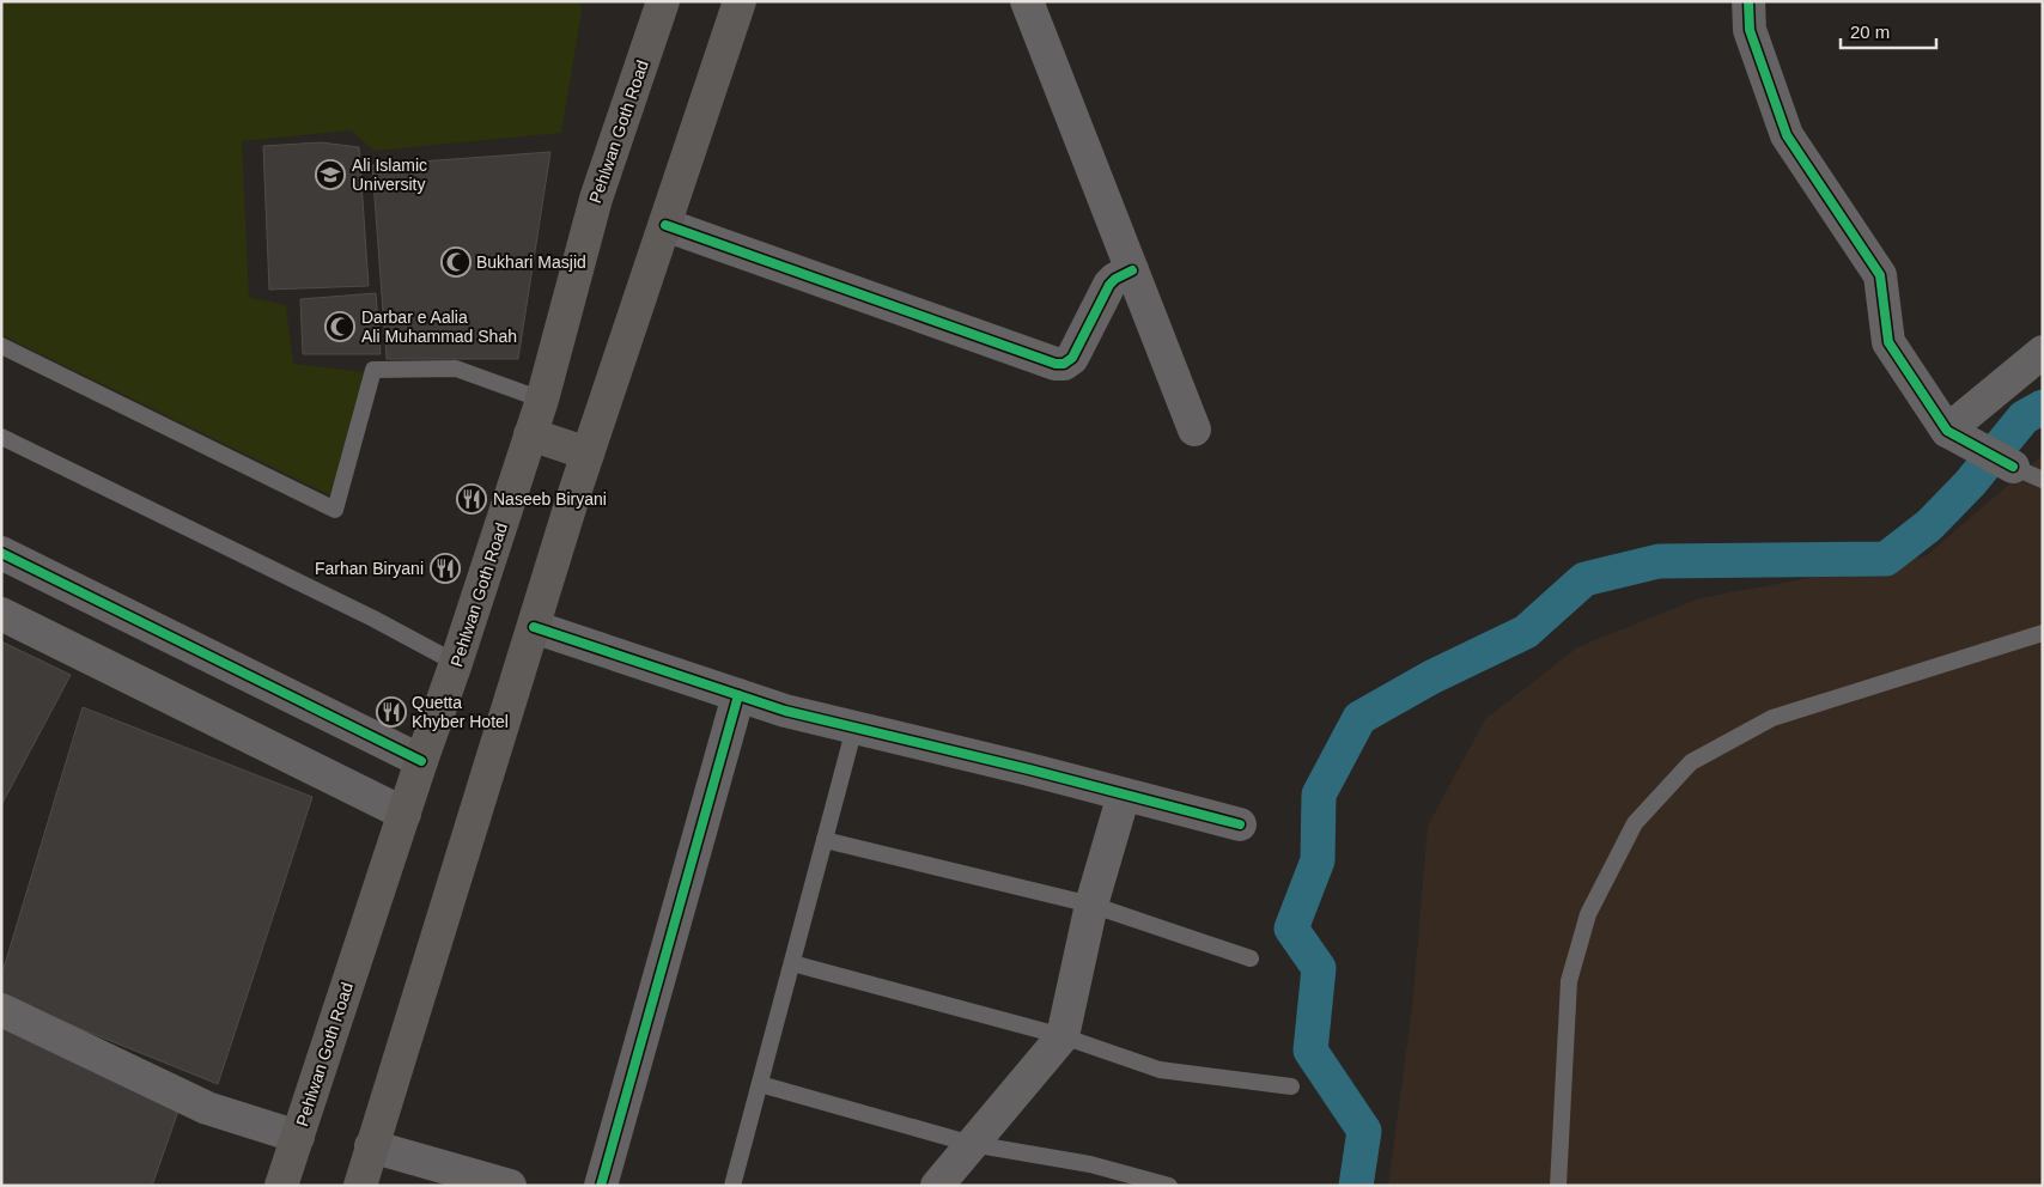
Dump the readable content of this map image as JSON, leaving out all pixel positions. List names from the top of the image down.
{
  "streets": {
    "main road": ["Pehlwan Goth Road"]
  },
  "places": {
    "school or university": ["Ali Islamic University"],
    "mosque": ["Bukhari Masjid", "Darbar e Aalia Ali Muhammad Shah"],
    "restaurant": ["Naseeb Biryani", "Farhan Biryani", "Quetta Khyber Hotel"]
  },
  "scale_bar": "20 m"
}
